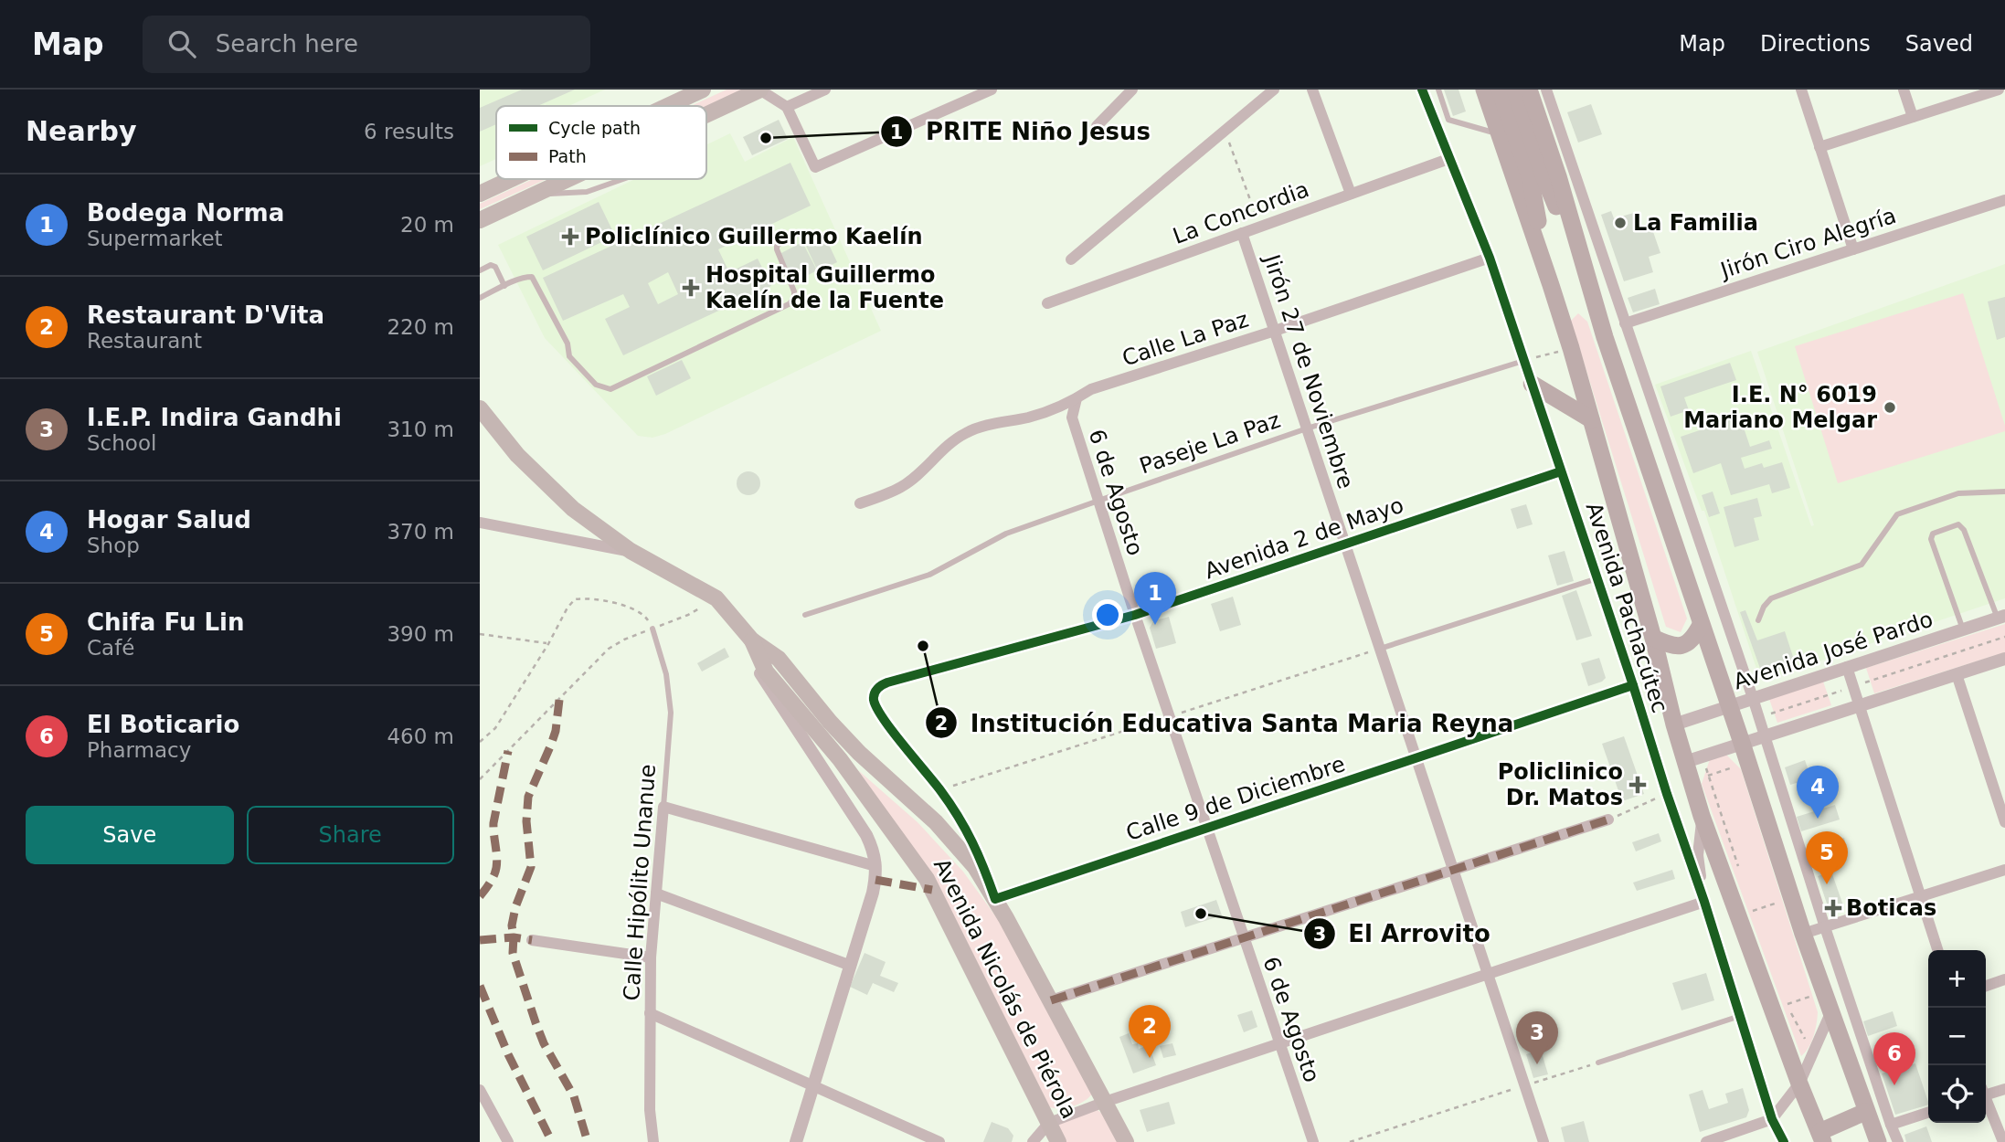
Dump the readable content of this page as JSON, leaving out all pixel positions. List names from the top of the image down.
{
  "streets": {
    "main road": ["Avenida Pachacútec", "Avenida Nicolás de Piérola"],
    "street": [
      "La Concordia",
      "Jirón Ciro Alegría",
      "Calle La Paz",
      "Jirón 27 de Noviembre",
      "6 de Agosto",
      "Avenida 2 de Mayo",
      "Avenida José Pardo",
      "Calle 9 de Diciembre",
      "Calle Hipólito Unanue"
    ],
    "lane": ["Paseje La Paz"]
  },
  "crossings": [
    ["La Concordia", "Jirón 27 de Noviembre"],
    ["La Concordia", "Avenida Pachacútec"],
    ["Calle La Paz", "Jirón 27 de Noviembre"],
    ["Calle La Paz", "6 de Agosto"],
    ["Calle La Paz", "Avenida Pachacútec"],
    ["Jirón 27 de Noviembre", "Paseje La Paz"],
    ["Jirón 27 de Noviembre", "Avenida 2 de Mayo"],
    ["Jirón 27 de Noviembre", "Calle 9 de Diciembre"],
    ["Paseje La Paz", "6 de Agosto"],
    ["Paseje La Paz", "Avenida Pachacútec"],
    ["6 de Agosto", "Avenida 2 de Mayo"],
    ["6 de Agosto", "Calle 9 de Diciembre"],
    ["Avenida 2 de Mayo", "Avenida Pachacútec"],
    ["Avenida 2 de Mayo", "Calle 9 de Diciembre"],
    ["Avenida 2 de Mayo", "Avenida Nicolás de Piérola"],
    ["Avenida Pachacútec", "Avenida José Pardo"],
    ["Avenida Pachacútec", "Calle 9 de Diciembre"],
    ["Calle 9 de Diciembre", "Avenida Nicolás de Piérola"]
  ],
  "places": {
    "other": [
      "PRITE Niño Jesus",
      "La Familia",
      "I.E. N° 6019 Mariano Melgar",
      "Institución Educativa Santa Maria Reyna",
      "El Arrovito"
    ],
    "health": [
      "Policlínico Guillermo Kaelín",
      "Hospital Guillermo Kaelín de la Fuente",
      "Policlinico Dr. Matos",
      "Boticas"
    ]
  },
  "legend": ["Cycle path", "Path"],
  "page": {
    "header": "Map",
    "search": "Search here",
    "nav": ["Map", "Directions", "Saved"],
    "heading": ["Nearby", "6 results"],
    "list": [
      {
        "mark": "1",
        "name": "Bodega Norma",
        "note": "Supermarket",
        "value": "20 m"
      },
      {
        "mark": "2",
        "name": "Restaurant D'Vita",
        "note": "Restaurant",
        "value": "220 m"
      },
      {
        "mark": "3",
        "name": "I.E.P. Indira Gandhi",
        "note": "School",
        "value": "310 m"
      },
      {
        "mark": "4",
        "name": "Hogar Salud",
        "note": "Shop",
        "value": "370 m"
      },
      {
        "mark": "5",
        "name": "Chifa Fu Lin",
        "note": "Café",
        "value": "390 m"
      },
      {
        "mark": "6",
        "name": "El Boticario",
        "note": "Pharmacy",
        "value": "460 m"
      }
    ],
    "pins": [
      "1",
      "4",
      "5",
      "2",
      "3",
      "6"
    ],
    "buttons": ["Save", "Share"],
    "map_buttons": ["+", "−"]
  }
}
